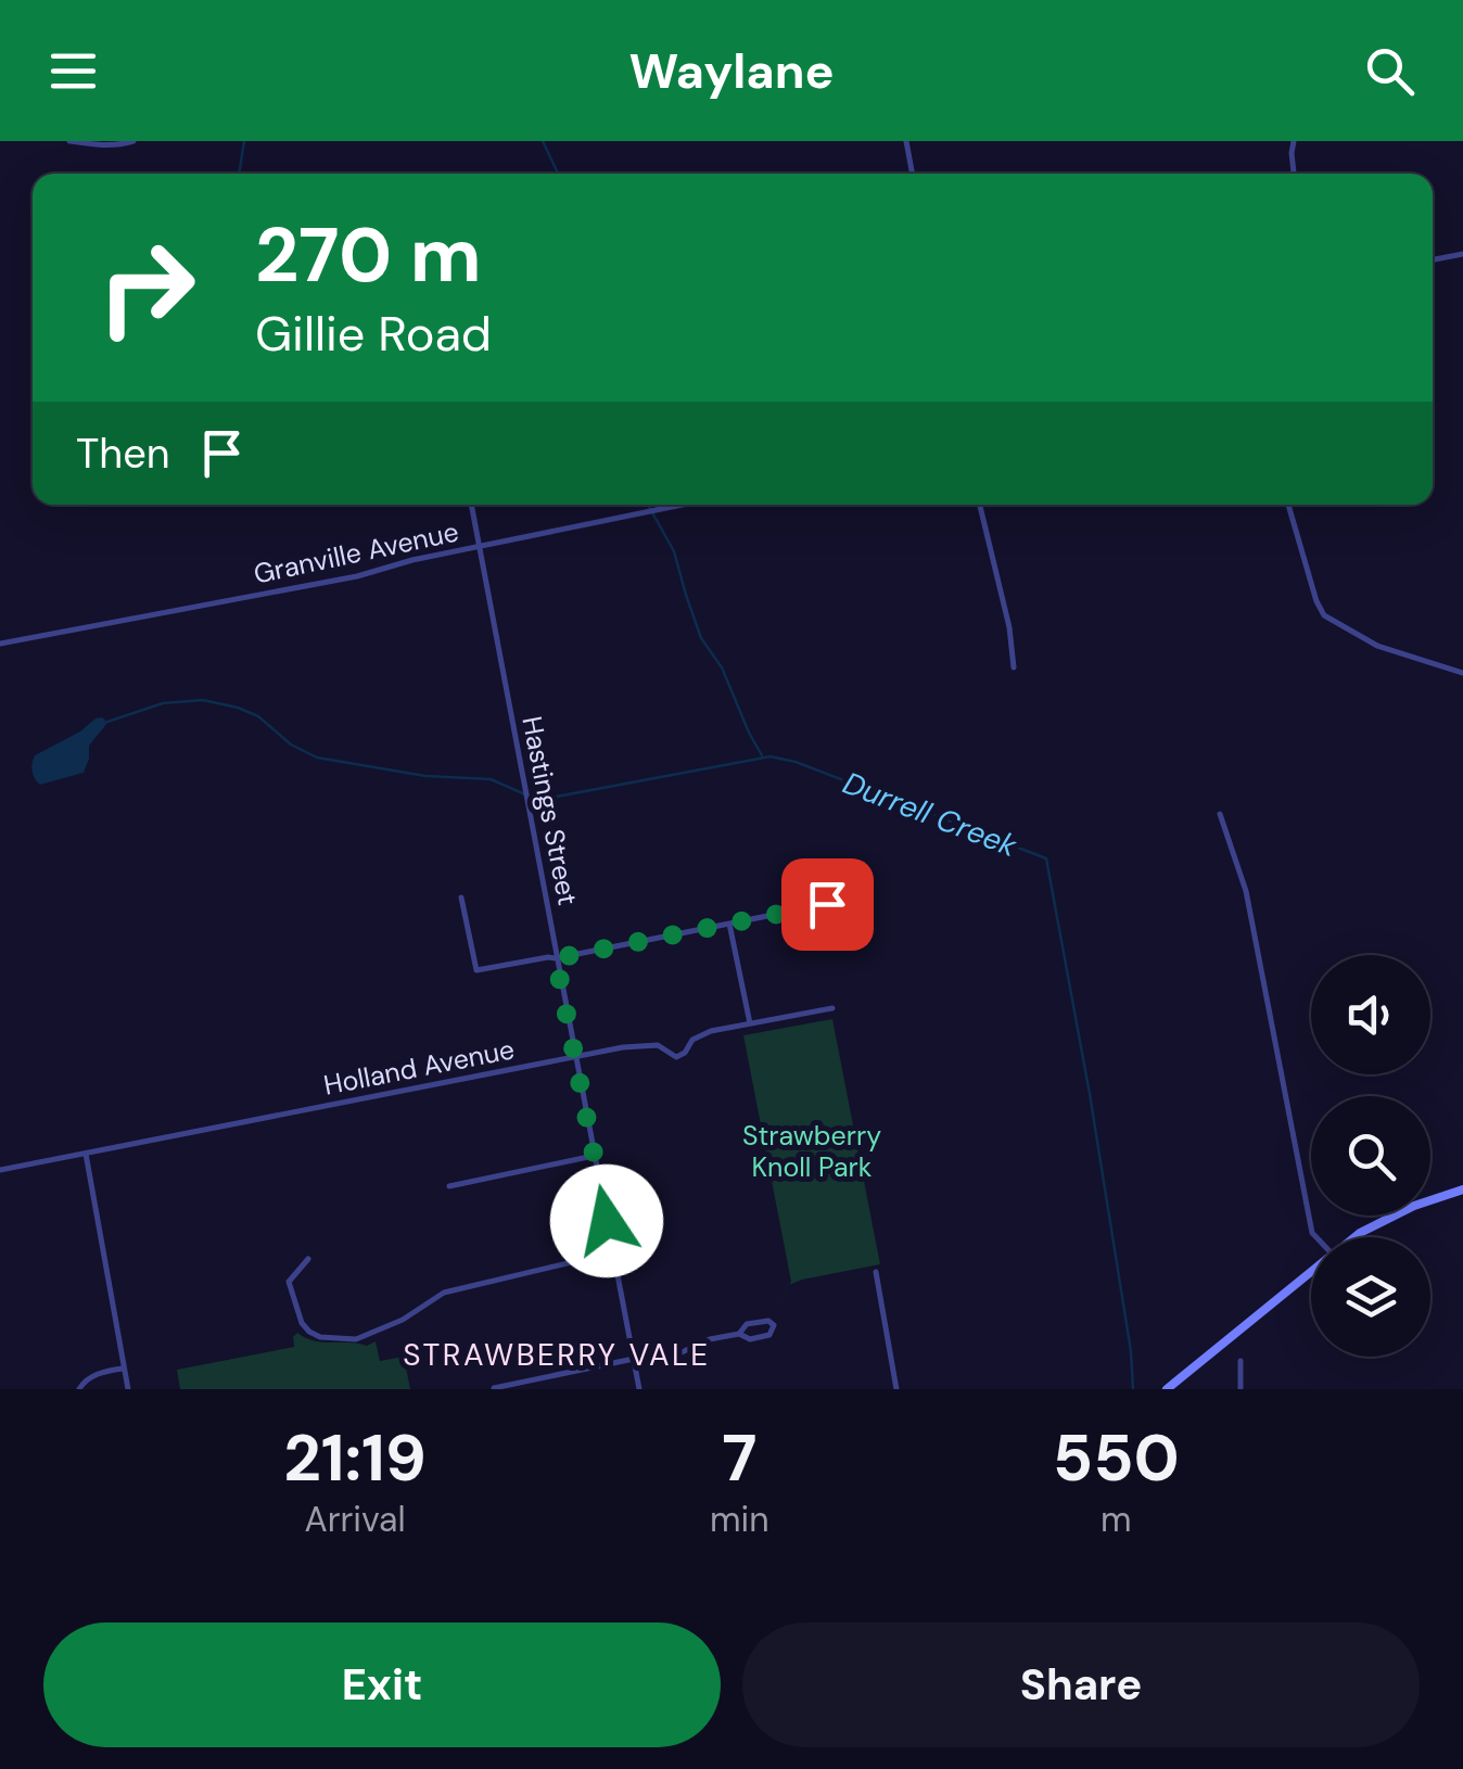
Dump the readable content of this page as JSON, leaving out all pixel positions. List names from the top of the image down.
{
  "streets": {
    "street": ["Granville Avenue", "Hastings Street", "Holland Avenue"]
  },
  "crossings": [
    ["Granville Avenue", "Hastings Street"],
    ["Hastings Street", "Holland Avenue"]
  ],
  "districts": ["STRAWBERRY VALE"],
  "water": ["Durrell Creek"],
  "parks": ["Strawberry Knoll Park"],
  "page": {
    "header": "Waylane",
    "turn": ["270 m", "Gillie Road"],
    "then": "Then",
    "eta": [
      "21:19",
      "Arrival",
      "7",
      "min",
      "550",
      "m"
    ],
    "buttons": ["Exit", "Share"]
  }
}
